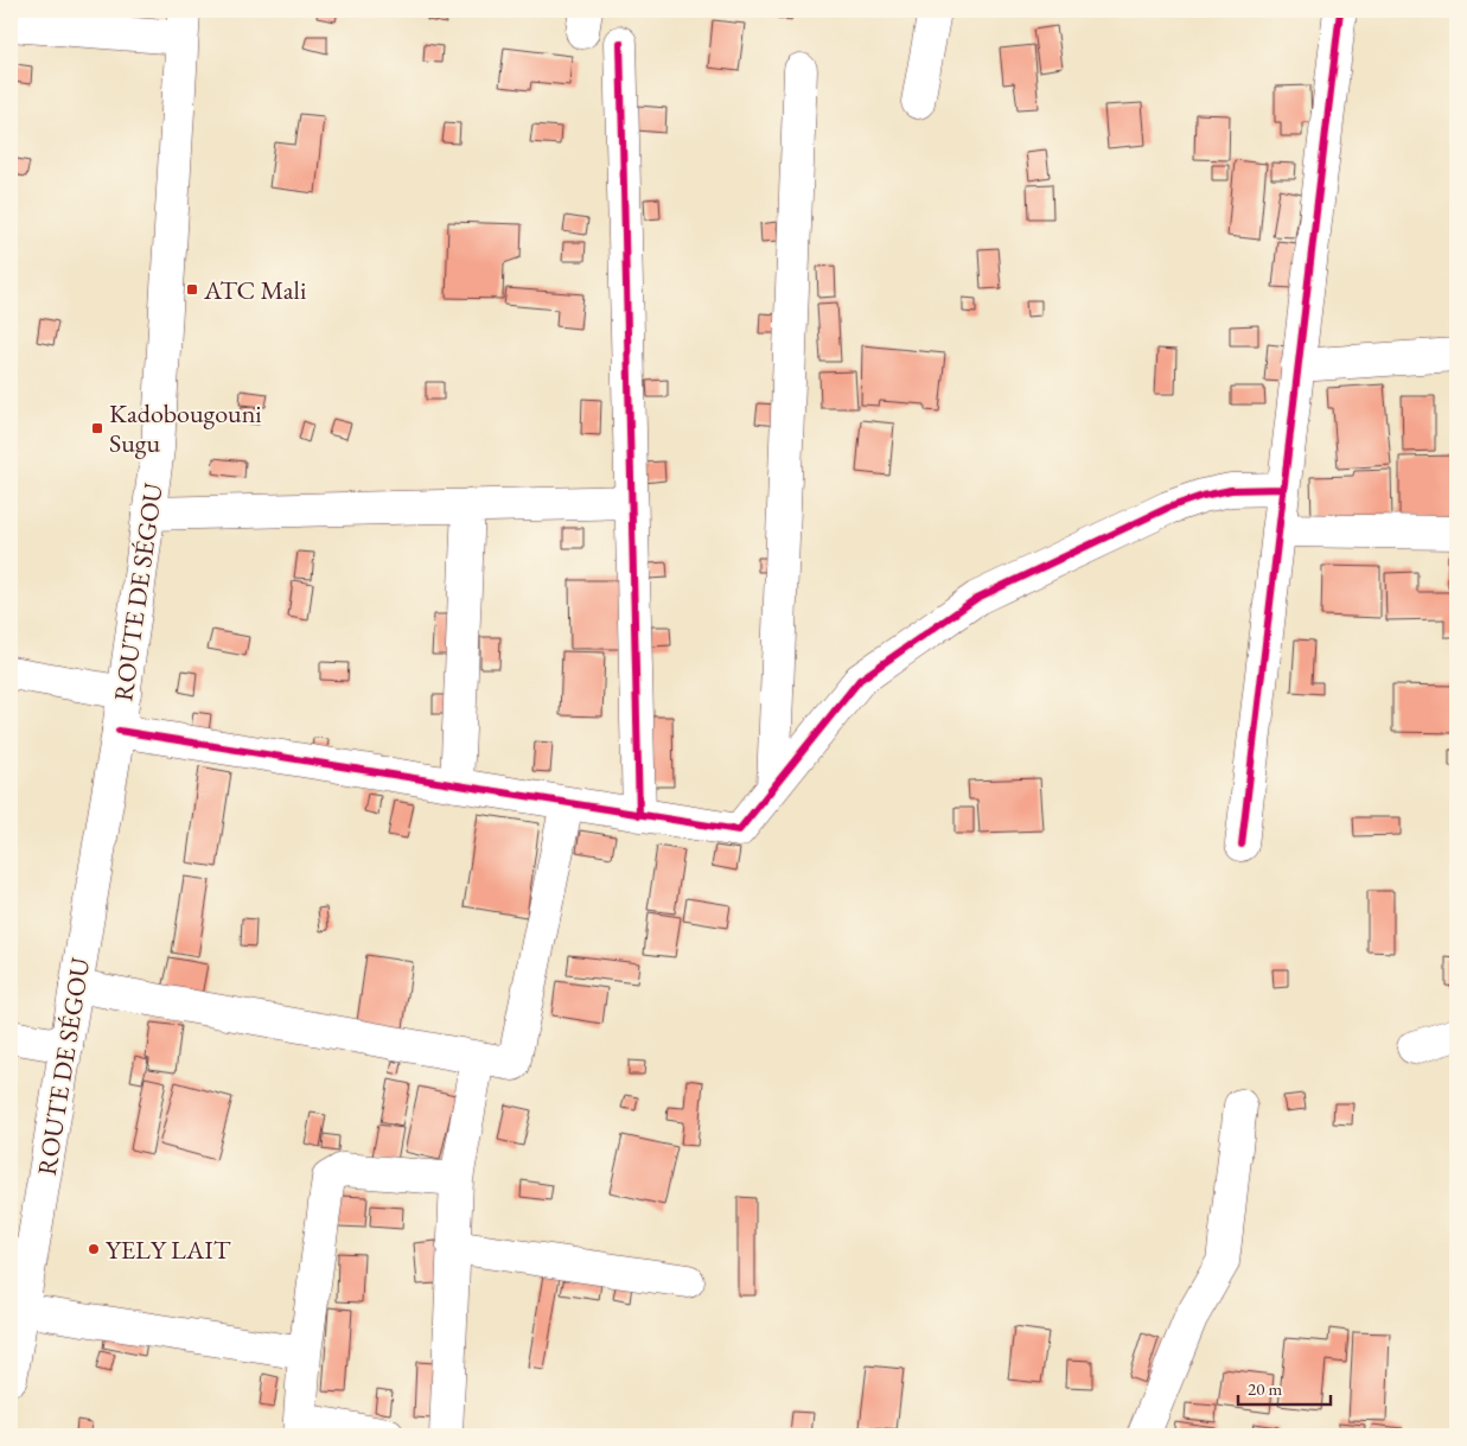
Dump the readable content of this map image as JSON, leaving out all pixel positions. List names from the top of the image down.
{
  "streets": {
    "main road": ["ROUTE DE SÉGOU"]
  },
  "places": {
    "transit": ["ATC Mali", "Kadobougouni Sugu"],
    "other": ["YELY LAIT"]
  },
  "scale_bar": "20 m"
}
